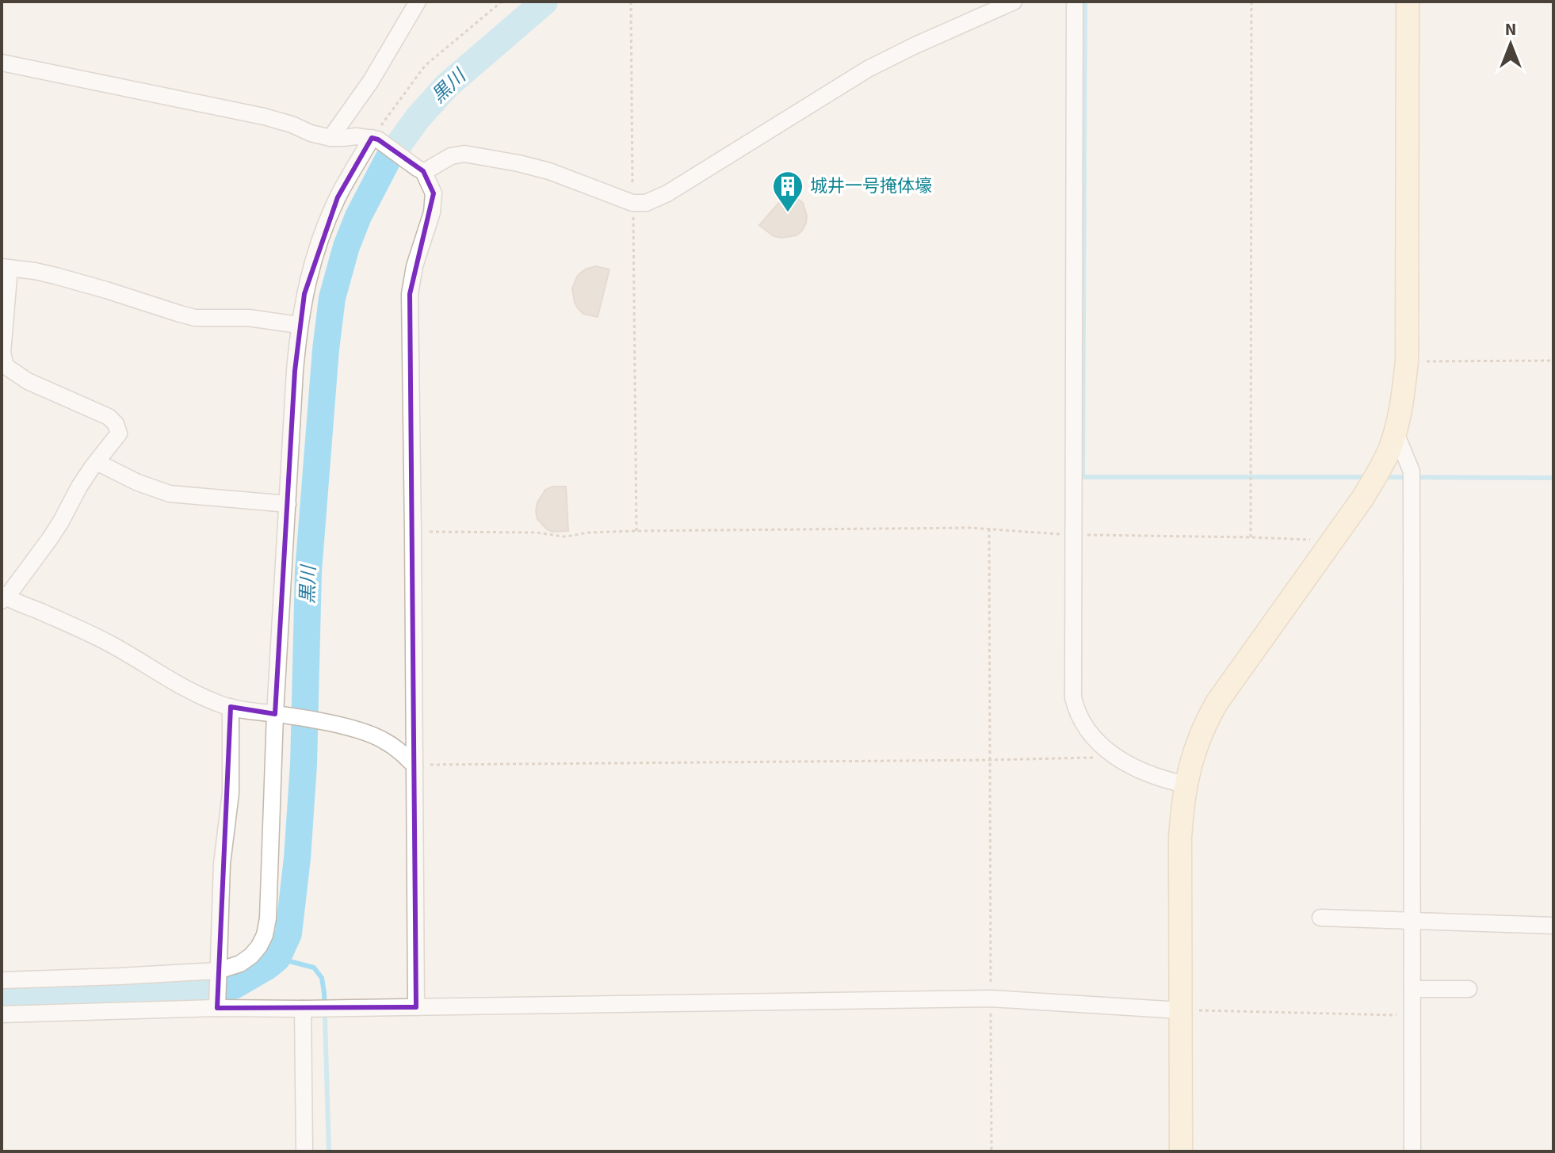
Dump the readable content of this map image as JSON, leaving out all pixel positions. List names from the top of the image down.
{
  "water": ["黒川"],
  "places": {
    "building": ["城井一号掩体壕"]
  },
  "north": "top"
}
